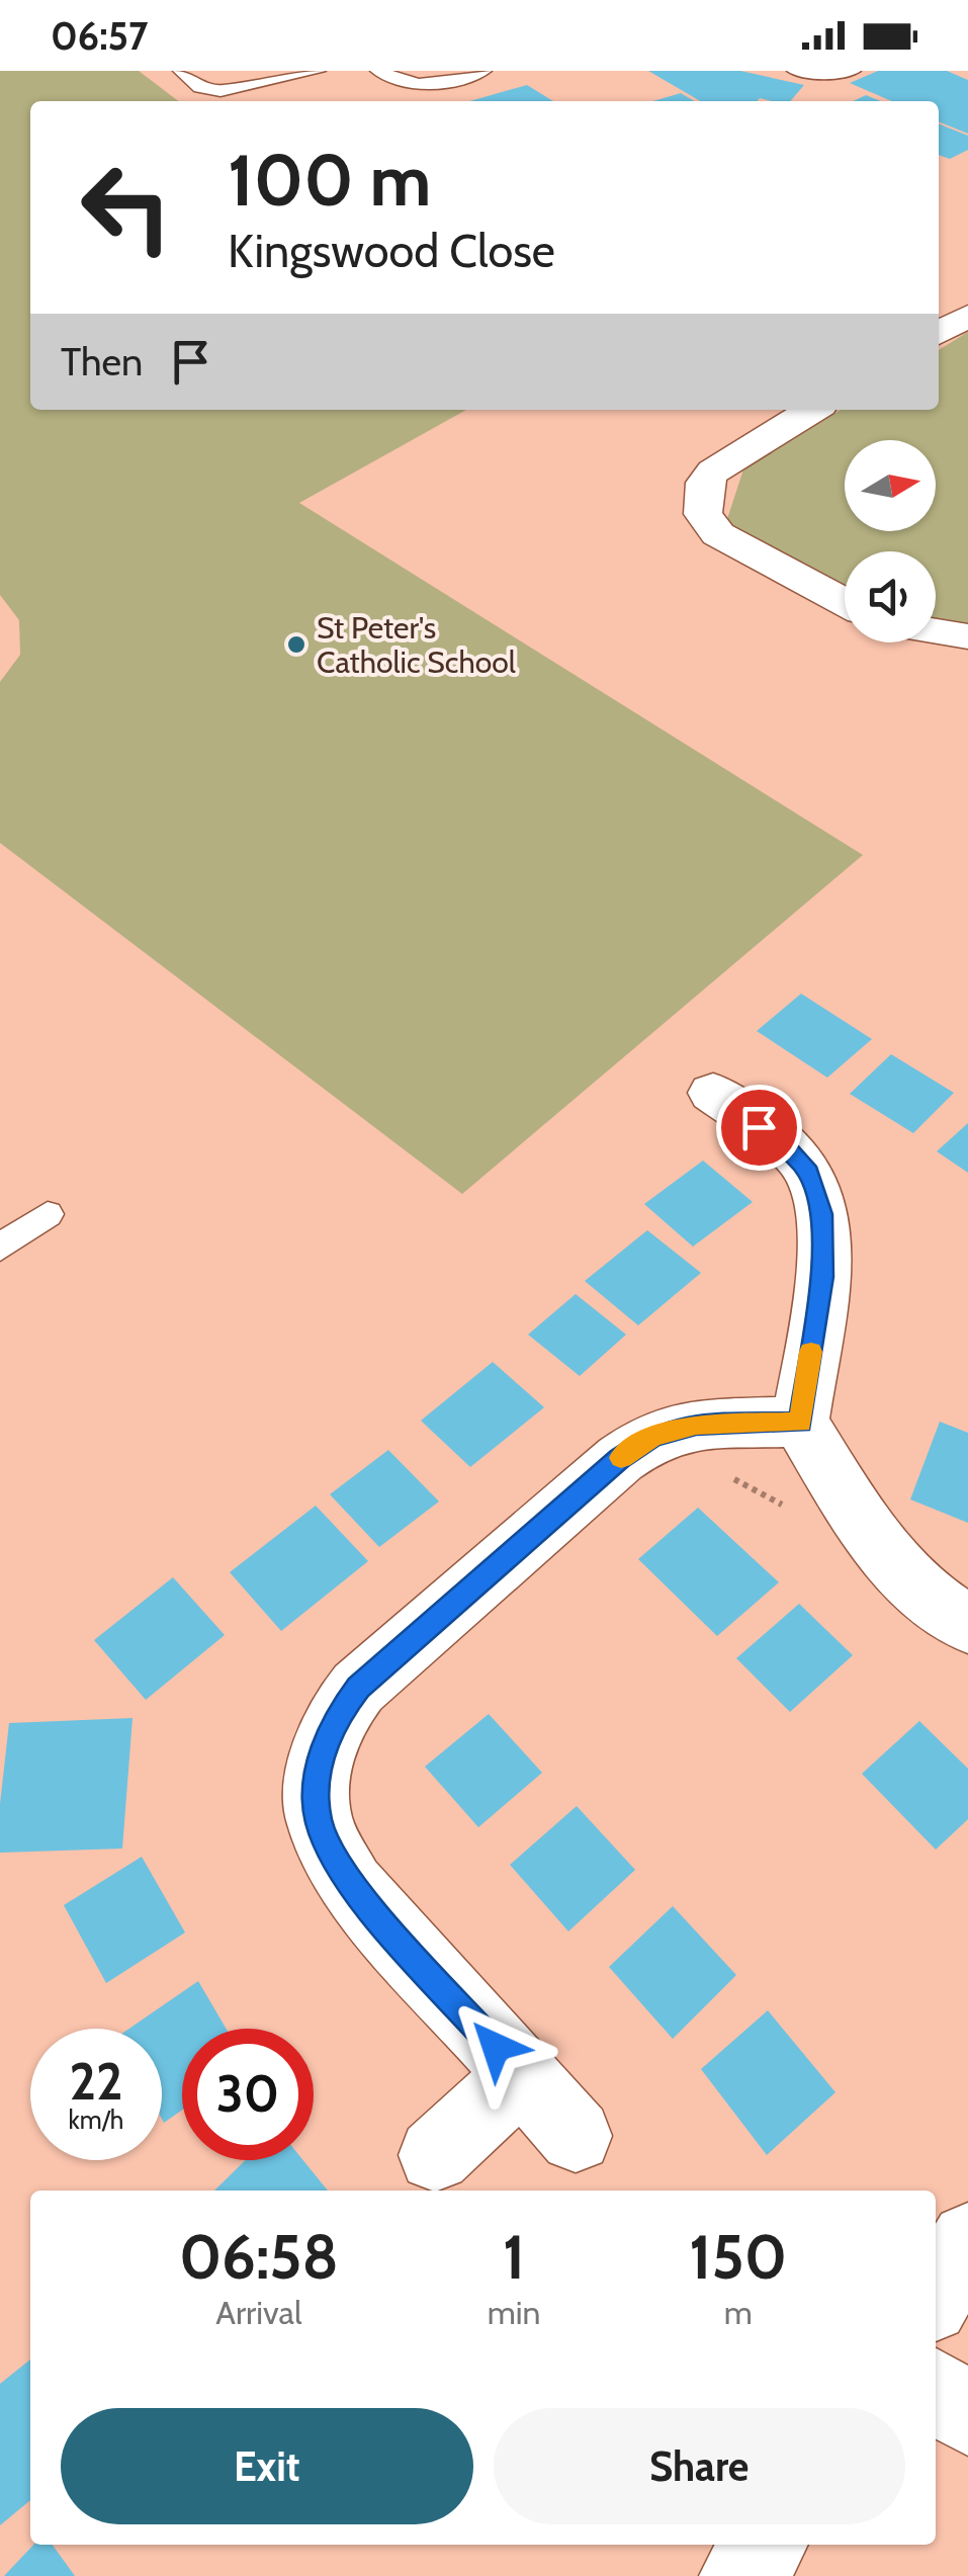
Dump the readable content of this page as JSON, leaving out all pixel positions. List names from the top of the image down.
{
  "places": ["St Peter's Catholic School"],
  "north": "right",
  "page": {
    "status": "06:57",
    "turn": ["100 m", "Kingswood Close"],
    "then": "Then",
    "speed": "22 km/h",
    "limit": "30",
    "eta": [
      "06:58",
      "Arrival",
      "1",
      "min",
      "150",
      "m"
    ],
    "buttons": ["Exit", "Share"]
  }
}
